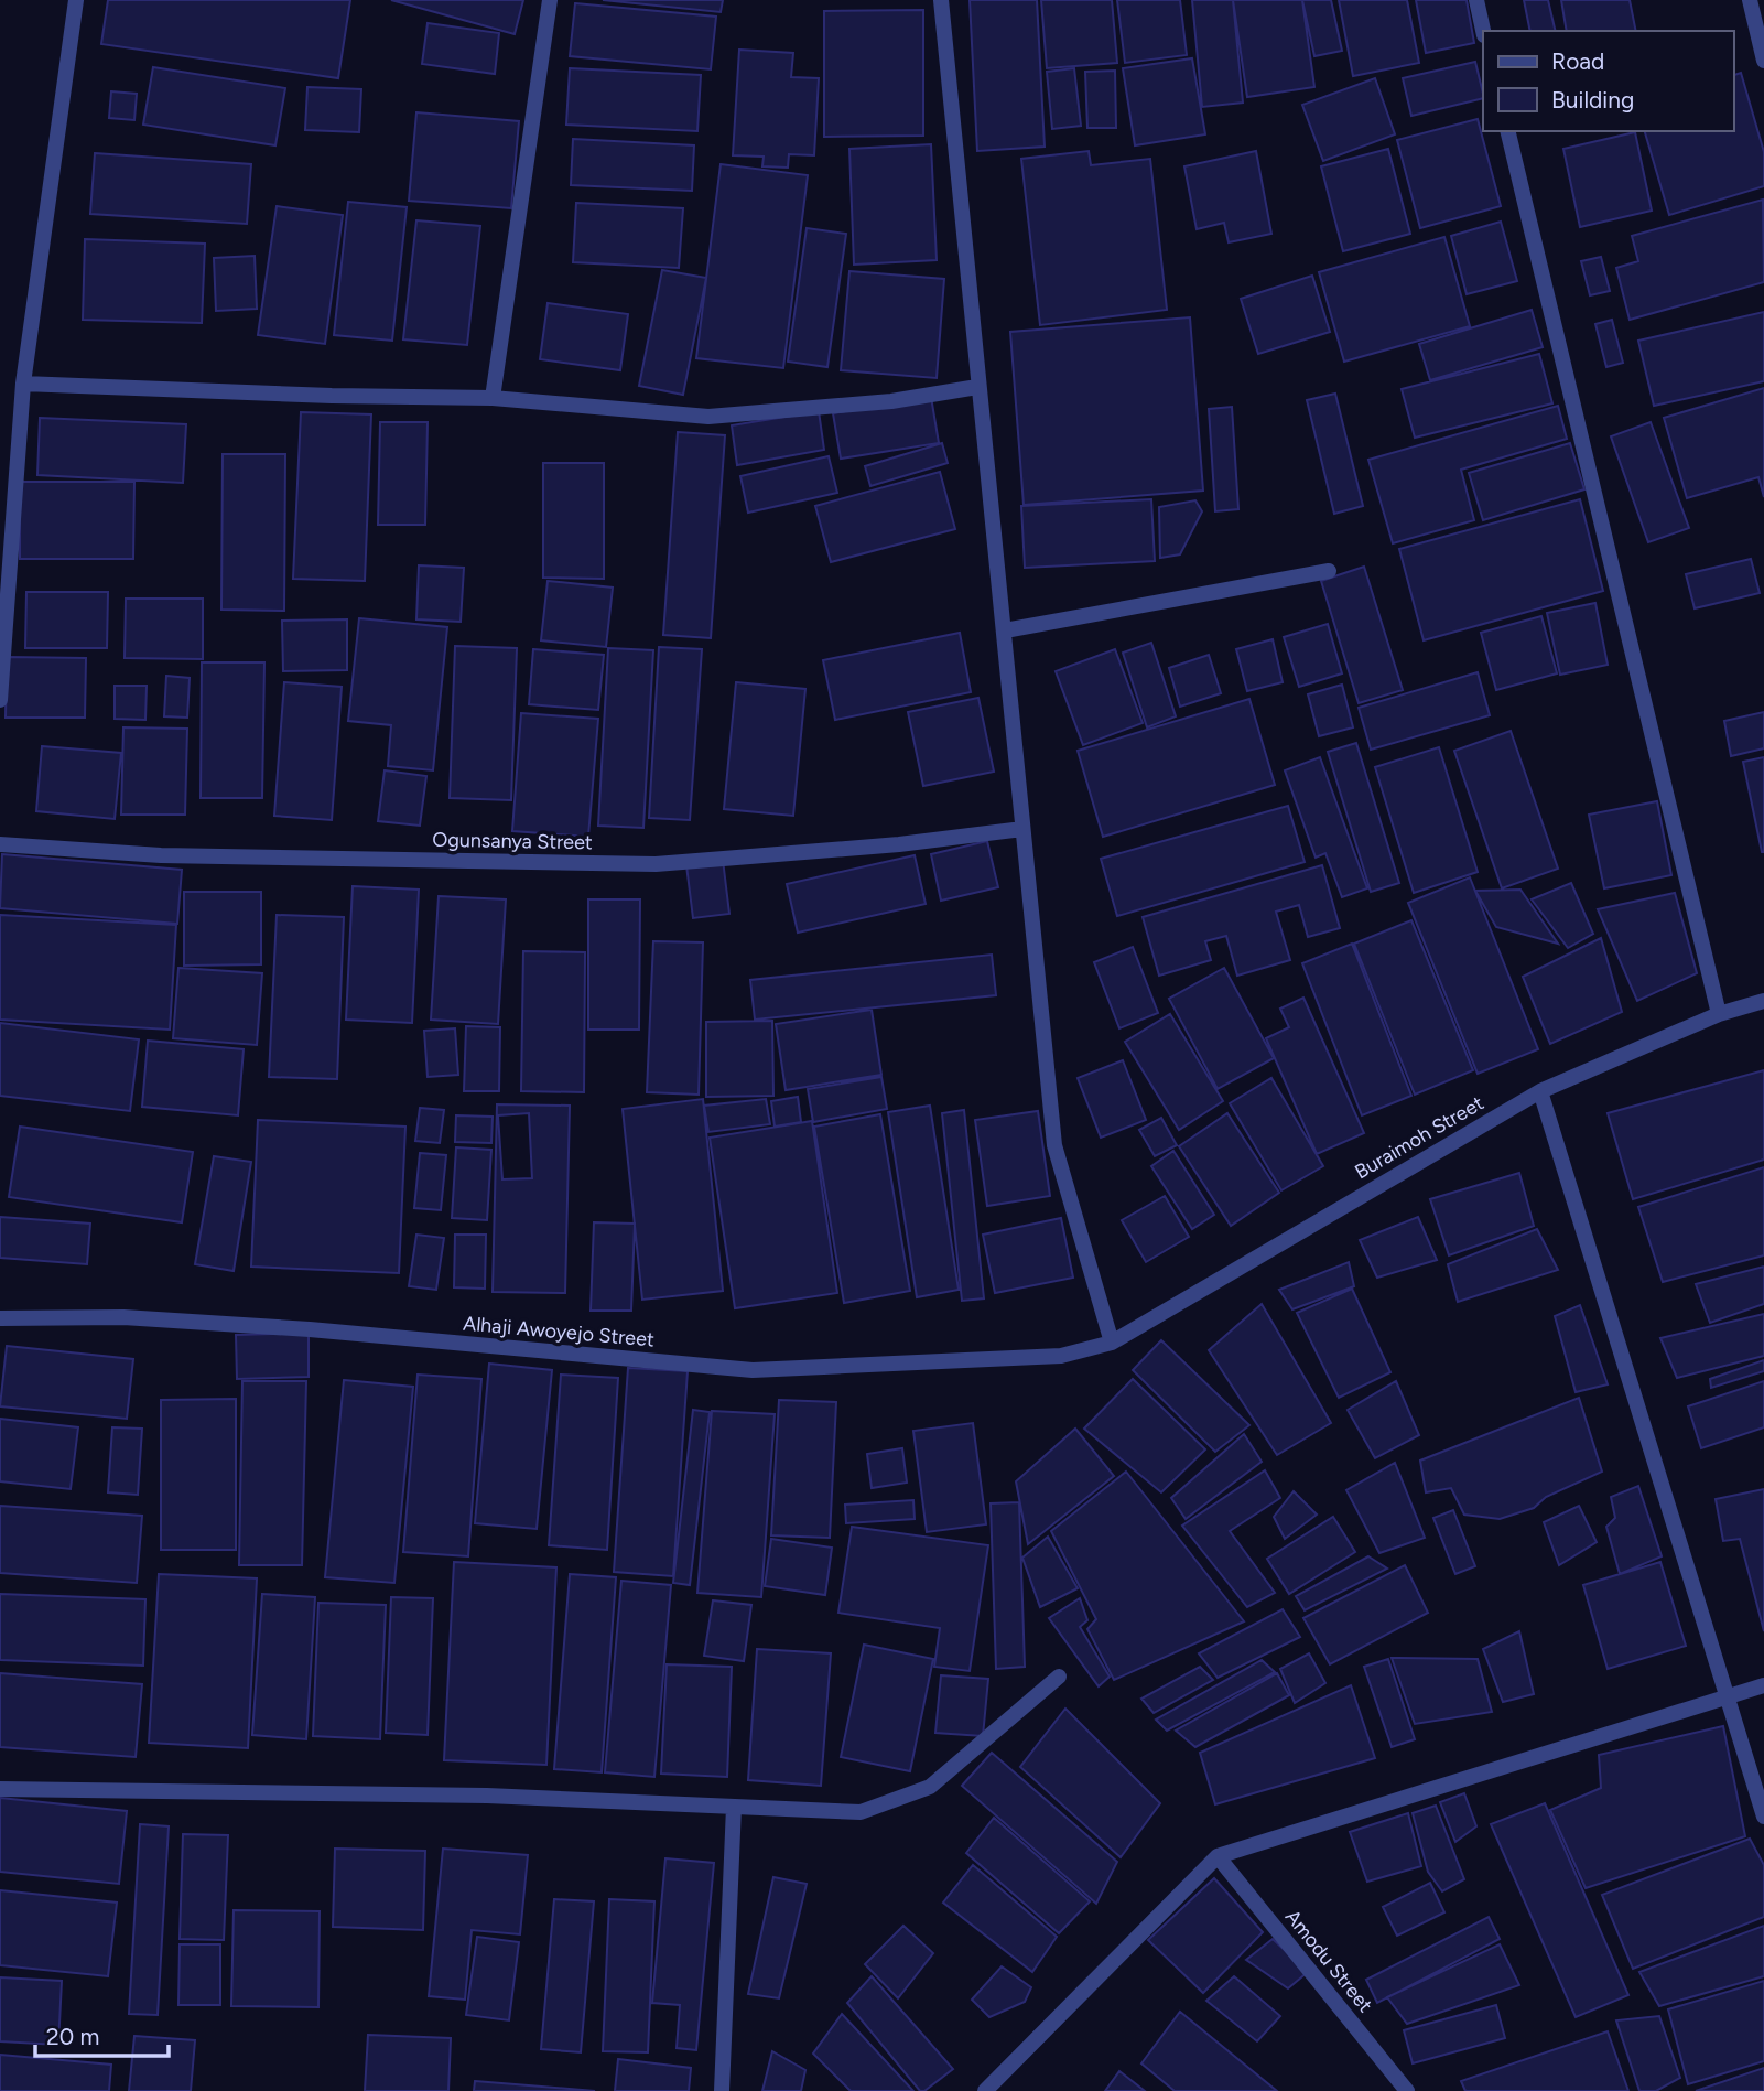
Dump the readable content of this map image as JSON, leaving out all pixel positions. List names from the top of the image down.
{
  "streets": {
    "street": [
      "Ogunsanya Street",
      "Buraimoh Street",
      "Alhaji Awoyejo Street",
      "Amodu Street"
    ]
  },
  "crossings": [
    ["Buraimoh Street", "Alhaji Awoyejo Street"]
  ],
  "legend": ["Road", "Building"],
  "scale_bar": "20 m"
}
